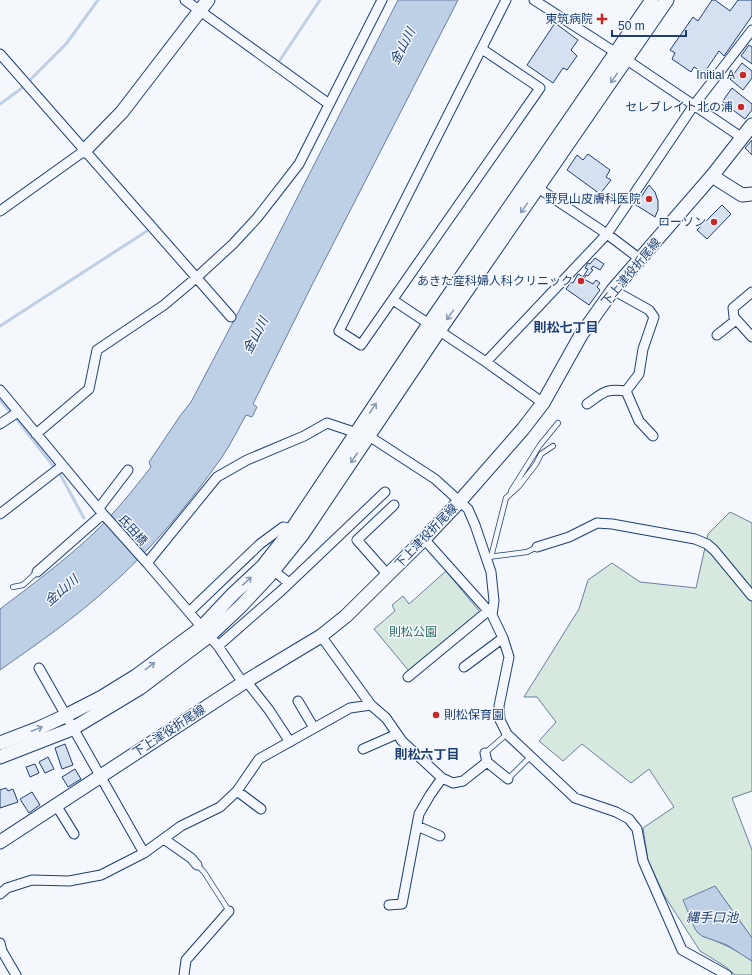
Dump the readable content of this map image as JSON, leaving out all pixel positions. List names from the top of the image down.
{
  "streets": {
    "street": ["下上津役折尾線", "氏田橋"]
  },
  "crossings": [
    ["下上津役折尾線", "氏田橋"]
  ],
  "districts": ["則松七丁目", "則松六丁目"],
  "water": ["金山川", "縄手口池"],
  "parks": ["則松公園"],
  "places": {
    "health": ["東筑病院"],
    "other": [
      "Initial A",
      "セレブレイト北の浦",
      "野見山皮膚科医院",
      "ローソン",
      "あきた産科婦人科クリニック",
      "則松保育園"
    ]
  },
  "scale_bar": "50 m"
}
